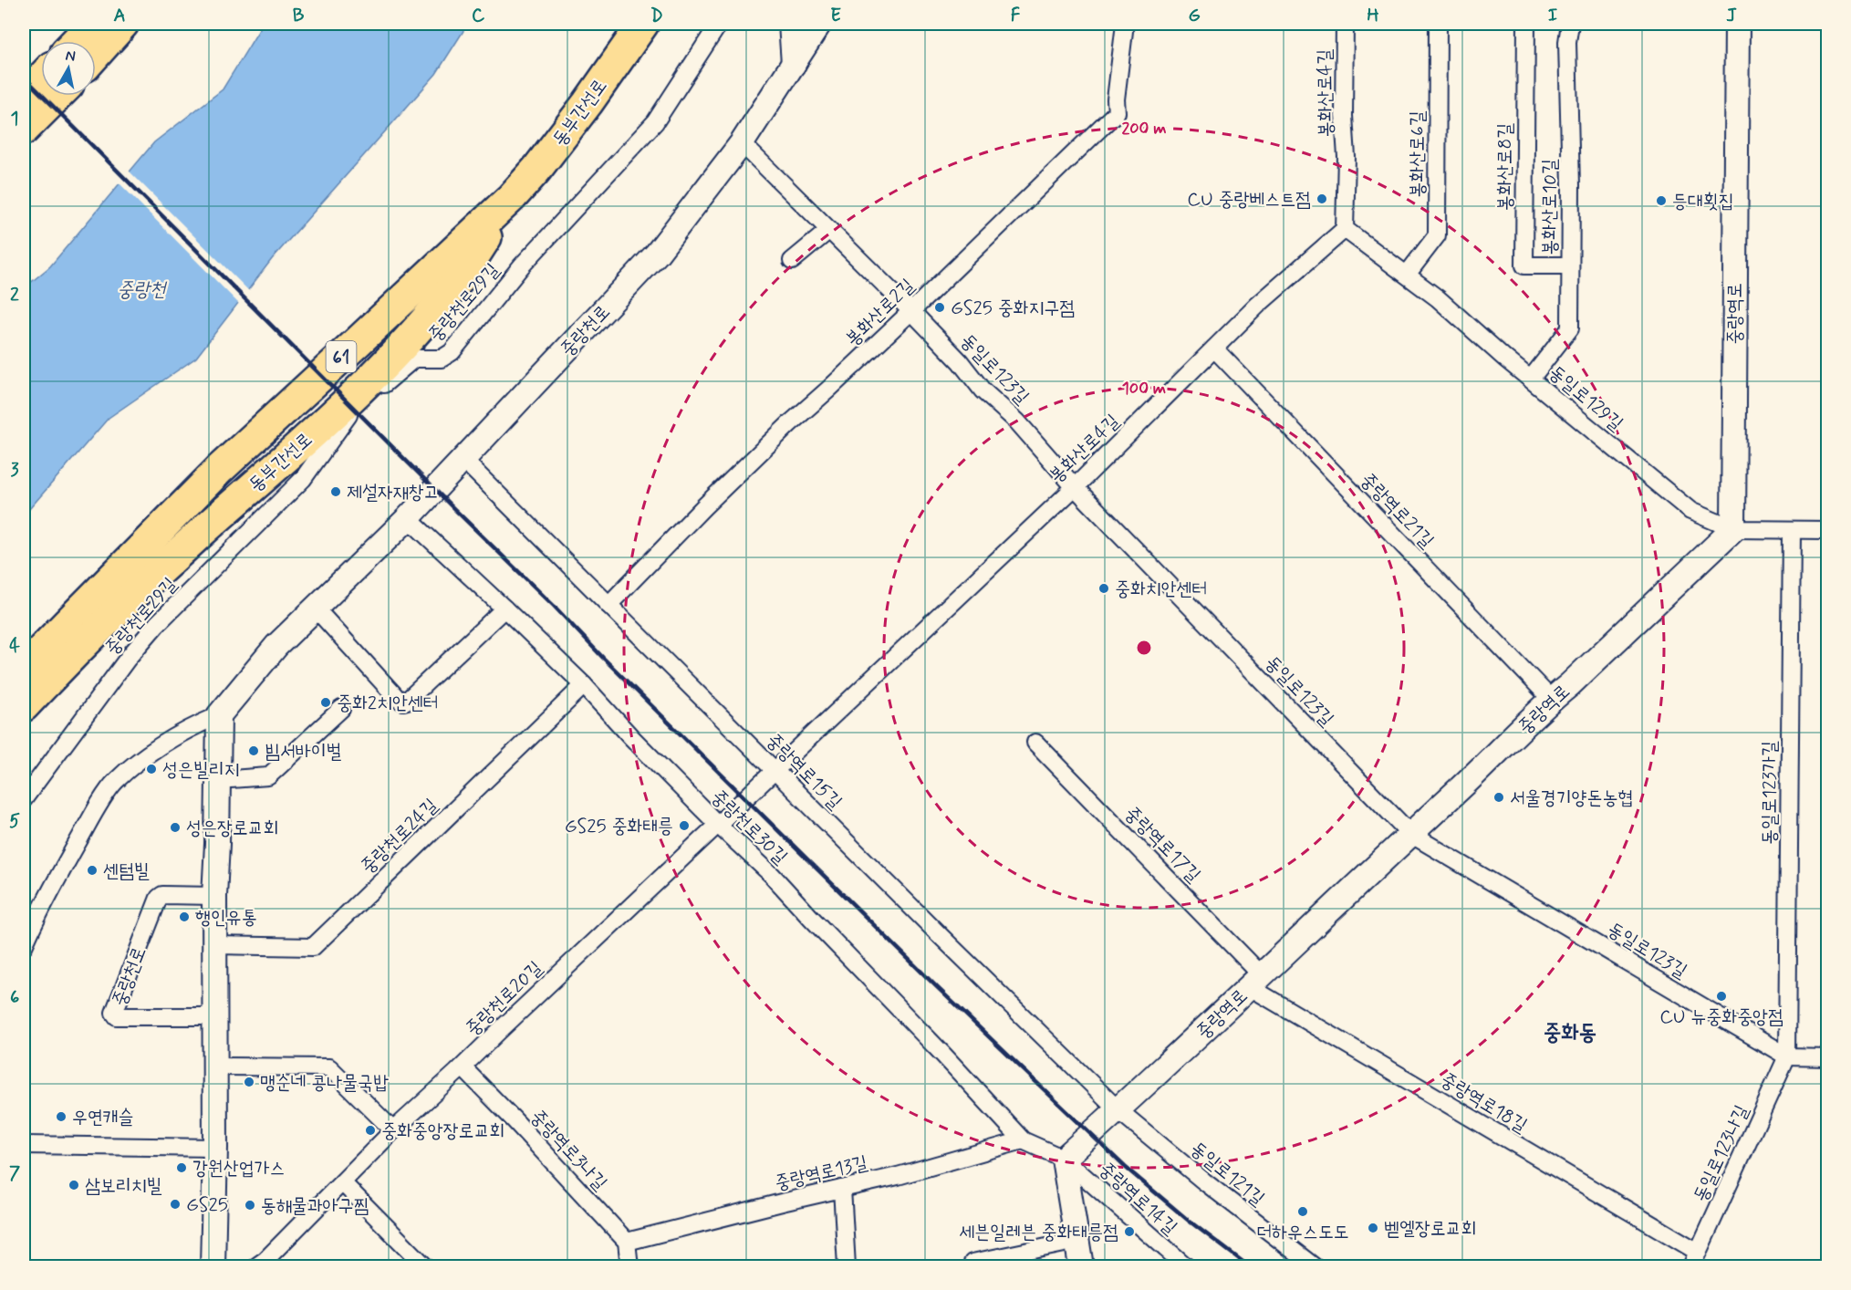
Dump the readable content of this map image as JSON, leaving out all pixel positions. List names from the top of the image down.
{
  "streets": {
    "highway": ["동부간선로", "61"],
    "main road": ["중랑역로", "중랑천로"],
    "street": [
      "봉화산로4길",
      "봉화산로6길",
      "봉화산로8길",
      "봉화산로10길",
      "중랑천로29길",
      "봉화산로2길",
      "동일로123길",
      "동일로129길",
      "중랑역로21길",
      "중랑역로15길",
      "동일로123가길",
      "중랑천로30길",
      "중랑천로24길",
      "중랑역로17길",
      "중랑천로20길",
      "중랑역로18길",
      "중랑역로3나길",
      "동일로123나길",
      "중랑역로13길",
      "동일로121길",
      "중랑역로14길"
    ]
  },
  "crossings": [
    ["봉화산로4길", "동일로123길"],
    ["봉화산로4길", "동일로129길"],
    ["봉화산로4길", "중랑역로21길"],
    ["봉화산로4길", "중랑역로15길"],
    ["봉화산로4길", "중랑천로20길"],
    ["봉화산로6길", "동일로129길"],
    ["봉화산로8길", "봉화산로10길"],
    ["봉화산로10길", "동일로129길"],
    ["봉화산로2길", "동일로123길"],
    ["봉화산로2길", "중랑역로15길"],
    ["중랑역로", "동일로123길"],
    ["중랑역로", "동일로129길"],
    ["중랑역로", "중랑역로21길"],
    ["중랑역로", "중랑역로15길"],
    ["중랑역로", "중랑천로30길"],
    ["중랑역로", "중랑역로17길"],
    ["중랑역로", "중랑역로18길"],
    ["중랑역로", "동일로121길"],
    ["중랑역로", "중랑역로14길"],
    ["중랑천로", "동일로123길"],
    ["중랑천로", "중랑역로15길"],
    ["중랑천로", "중랑천로30길"],
    ["동일로123길", "동일로123가길"],
    ["동일로123길", "동일로123나길"],
    ["동일로129길", "동일로123가길"],
    ["중랑역로15길", "중랑천로20길"],
    ["중랑역로15길", "동일로121길"],
    ["동일로123가길", "동일로123나길"],
    ["중랑천로30길", "중랑천로24길"],
    ["중랑천로30길", "중랑천로20길"],
    ["중랑천로30길", "중랑역로13길"],
    ["중랑천로30길", "중랑역로14길"],
    ["중랑역로17길", "중랑역로18길"],
    ["중랑천로20길", "중랑역로3나길"],
    ["중랑역로18길", "동일로123나길"],
    ["중랑역로3나길", "중랑역로13길"]
  ],
  "districts": ["중화동"],
  "water": ["중랑천"],
  "places": [
    "CU 중랑베스트점",
    "등대횟집",
    "GS25 중화지구점",
    "제설자재창고",
    "중화치안센터",
    "중화2치안센터",
    "빔서바이벌",
    "성은빌리지",
    "서울경기양돈농협",
    "GS25 중화태릉",
    "성은장로교회",
    "센텀빌",
    "행인유통",
    "CU 뉴중화중앙점",
    "맹순네 콩나물국밥",
    "우연캐슬",
    "중화중앙장로교회",
    "강원산업가스",
    "삼보리치빌",
    "GS25",
    "동해물과아구찜",
    "더하우스도도",
    "벧엘장로교회",
    "세븐일레븐 중화태릉점"
  ],
  "north": "top",
  "grid": {
    "columns": [
      "A",
      "B",
      "C",
      "D",
      "E",
      "F",
      "G",
      "H",
      "I",
      "J"
    ],
    "rows": [
      "1",
      "2",
      "3",
      "4",
      "5",
      "6",
      "7"
    ]
  },
  "rings": ["200 m", "100 m"]
}
